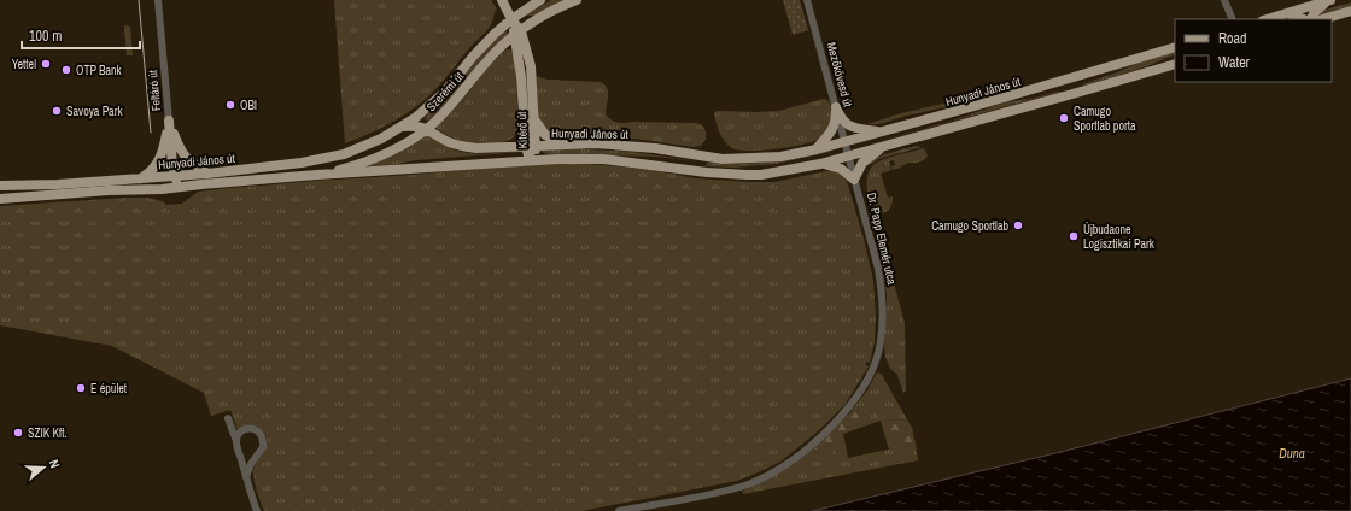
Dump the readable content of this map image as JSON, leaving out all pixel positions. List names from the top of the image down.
{
  "streets": {
    "main road": ["Szerémi út", "Hunyadi János út", "Kitérő út"],
    "street": ["Mezőkövesd út", "Feltáró út", "Dr. Papp Elemér utca"]
  },
  "crossings": [
    ["Mezőkövesd út", "Hunyadi János út"],
    ["Mezőkövesd út", "Dr. Papp Elemér utca"],
    ["Szerémi út", "Hunyadi János út"],
    ["Szerémi út", "Kitérő út"],
    ["Hunyadi János út", "Kitérő út"],
    ["Hunyadi János út", "Dr. Papp Elemér utca"]
  ],
  "water": ["Duna"],
  "places": [
    "Yettel",
    "OTP Bank",
    "OBI",
    "Savoya Park",
    "Camugo Sportlab porta",
    "Camugo Sportlab",
    "Újbudaone Logisztikai Park",
    "E épület",
    "SZIK Kft."
  ],
  "legend": ["Road", "Water"],
  "scale_bar": "100 m",
  "north": "right"
}
